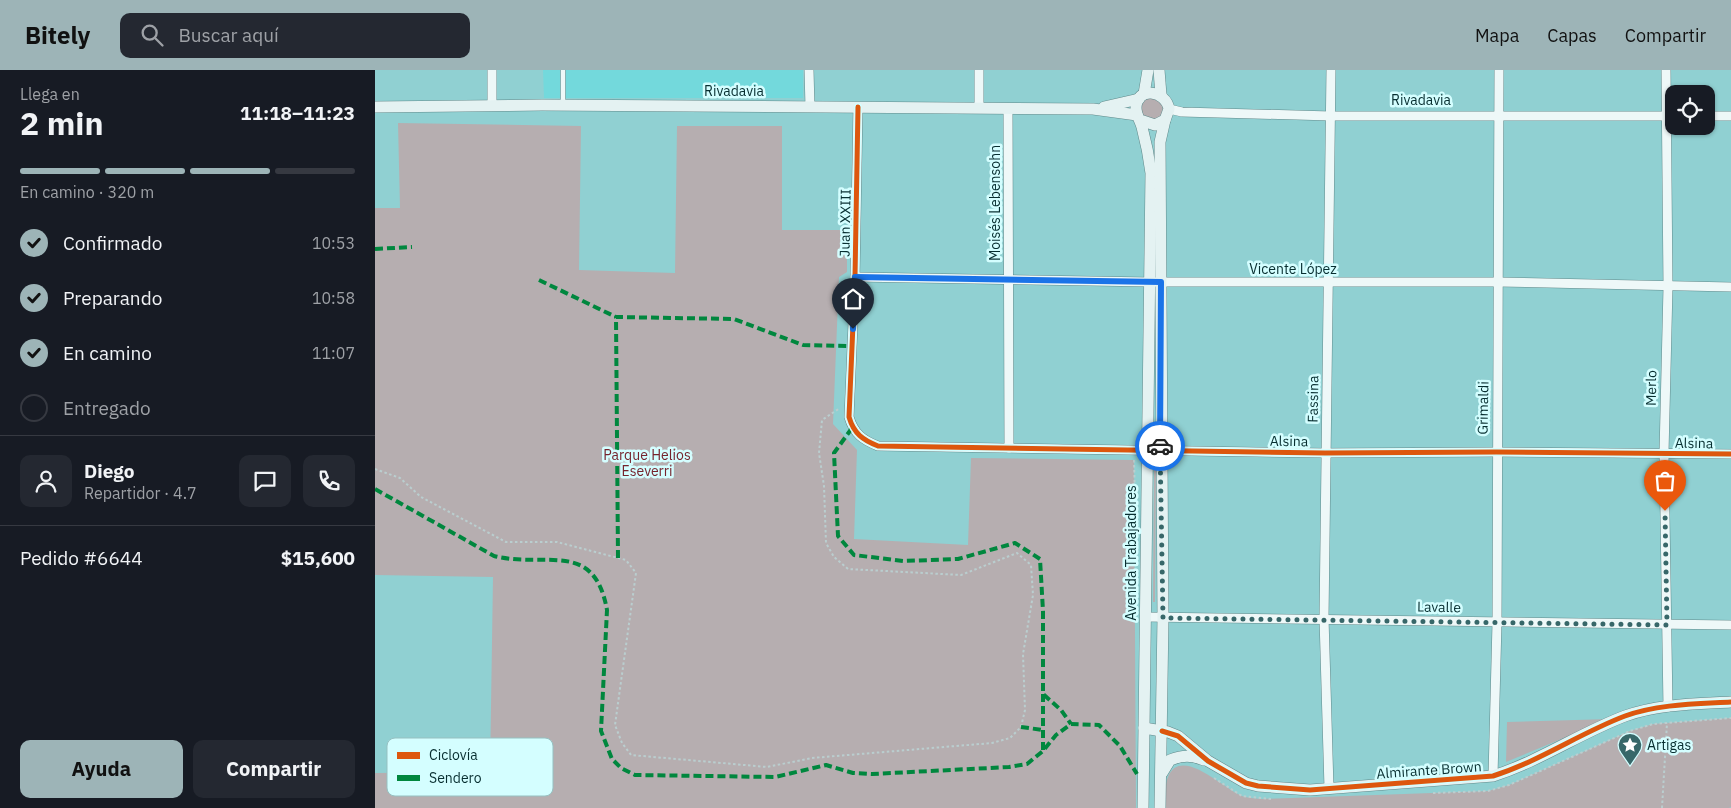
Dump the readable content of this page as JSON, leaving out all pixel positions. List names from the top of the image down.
{
  "streets": {
    "main road": ["Rivadavia", "Avenida Trabajadores", "Almirante Brown"],
    "street": [
      "Moisés Lebensohn",
      "Juan XXIII",
      "Vicente López",
      "Merlo",
      "Fassina",
      "Grimaldi",
      "Alsina",
      "Lavalle"
    ]
  },
  "crossings": [
    ["Rivadavia", "Moisés Lebensohn"],
    ["Rivadavia", "Juan XXIII"],
    ["Rivadavia", "Fassina"],
    ["Rivadavia", "Grimaldi"],
    ["Rivadavia", "Avenida Trabajadores"],
    ["Moisés Lebensohn", "Vicente López"],
    ["Moisés Lebensohn", "Alsina"],
    ["Juan XXIII", "Vicente López"],
    ["Juan XXIII", "Alsina"],
    ["Vicente López", "Merlo"],
    ["Vicente López", "Fassina"],
    ["Vicente López", "Grimaldi"],
    ["Vicente López", "Avenida Trabajadores"],
    ["Merlo", "Alsina"],
    ["Merlo", "Lavalle"],
    ["Merlo", "Almirante Brown"],
    ["Fassina", "Alsina"],
    ["Fassina", "Lavalle"],
    ["Fassina", "Almirante Brown"],
    ["Grimaldi", "Alsina"],
    ["Grimaldi", "Lavalle"],
    ["Grimaldi", "Almirante Brown"],
    ["Alsina", "Avenida Trabajadores"],
    ["Avenida Trabajadores", "Lavalle"],
    ["Avenida Trabajadores", "Almirante Brown"]
  ],
  "parks": ["Parque Helios Eseverri"],
  "places": {
    "place": ["Artigas"]
  },
  "legend": ["Ciclovía", "Sendero"],
  "page": {
    "header": "Bitely",
    "search": "Buscar aquí",
    "nav": ["Mapa", "Capas", "Compartir"],
    "heading": ["2 min", "Llega en", "11:18–11:23"],
    "panel": [
      "Diego",
      "Repartidor · 4.7",
      "Pedido #6644",
      "$15,600"
    ],
    "bar": "En camino · 320 m",
    "list": [
      ["Confirmado", "10:53"],
      ["Preparando", "10:58"],
      ["En camino", "11:07"],
      "Entregado"
    ],
    "buttons": ["Ayuda", "Compartir"]
  }
}
